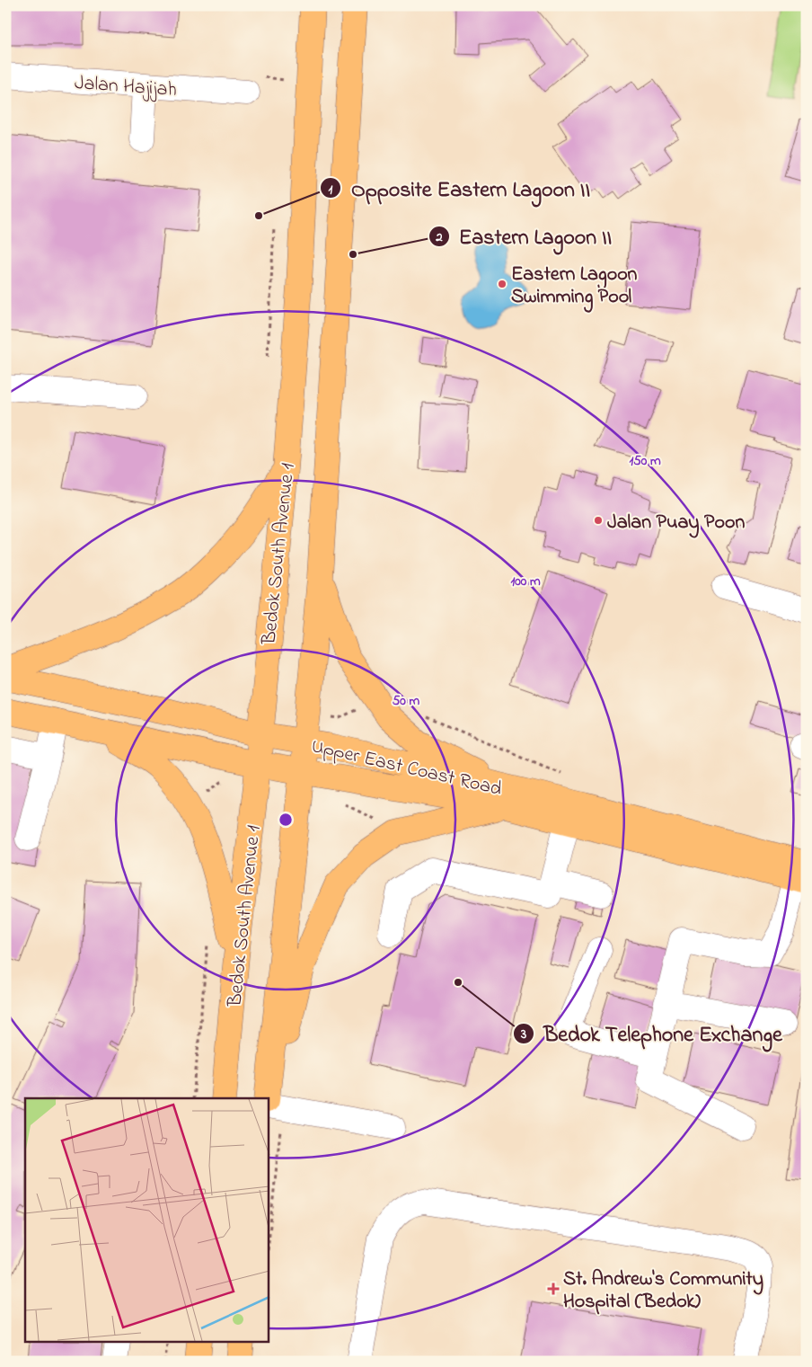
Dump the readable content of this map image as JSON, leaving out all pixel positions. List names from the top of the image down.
{
  "streets": {
    "main road": ["Bedok South Avenue 1", "Upper East Coast Road"],
    "street": ["Jalan Hajijah"]
  },
  "crossings": [
    ["Bedok South Avenue 1", "Upper East Coast Road"]
  ],
  "places": {
    "other": [
      "Opposite Eastern Lagoon II",
      "Eastern Lagoon II",
      "Eastern Lagoon Swimming Pool",
      "Jalan Puay Poon",
      "Bedok Telephone Exchange"
    ],
    "health": ["St. Andrew's Community Hospital (Bedok)"]
  },
  "rings": ["150 m", "100 m", "50 m"]
}
